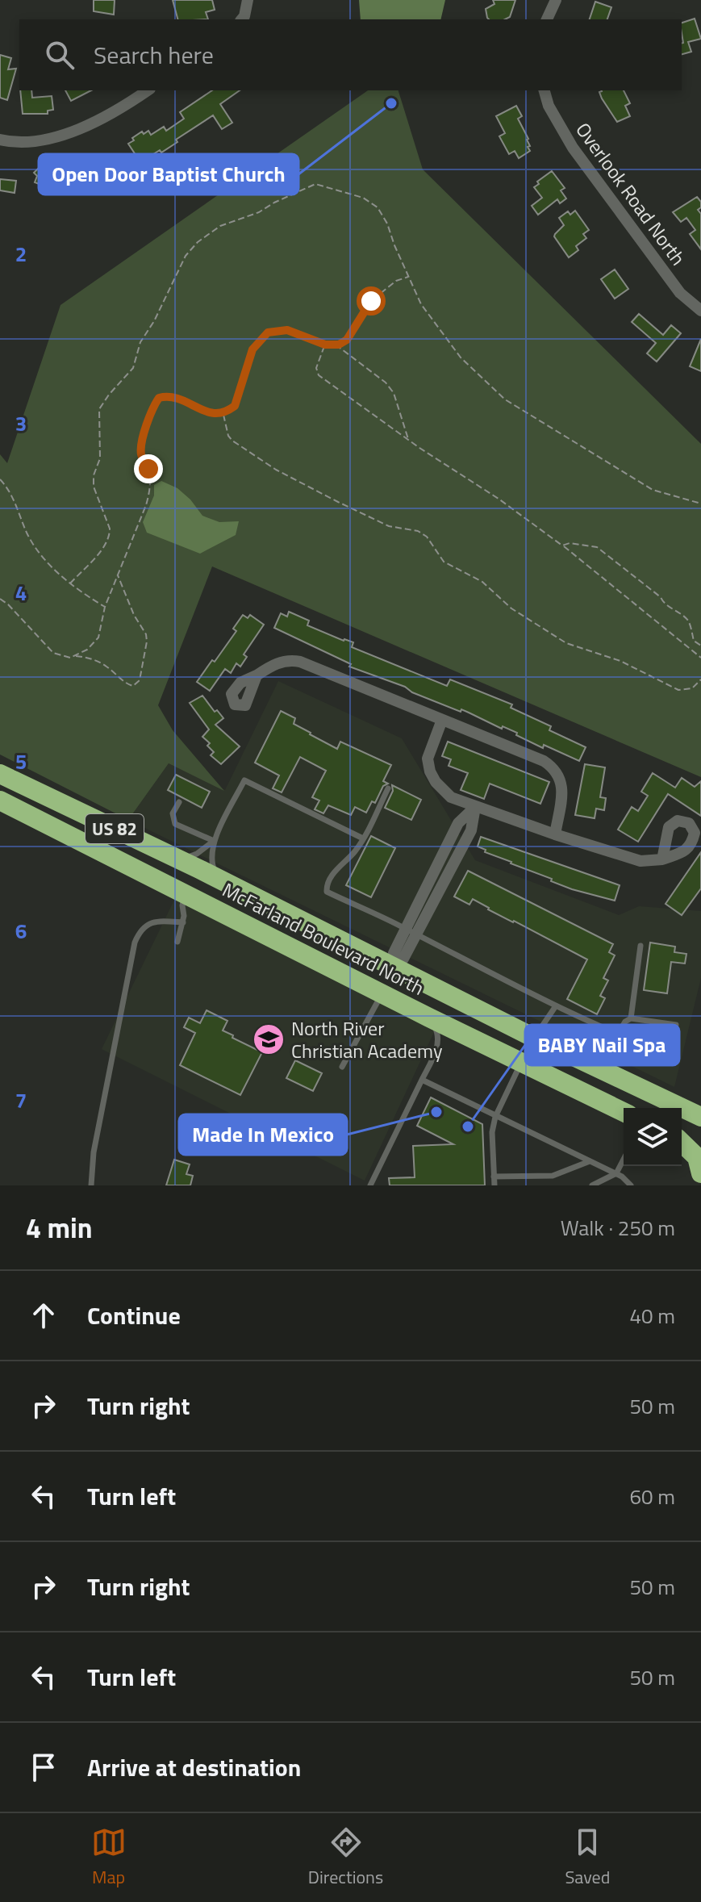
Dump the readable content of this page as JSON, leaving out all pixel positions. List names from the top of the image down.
{
  "streets": {
    "highway": ["US 82", "McFarland Boulevard North"],
    "street": ["Overlook Road North"]
  },
  "crossings": [
    ["US 82", "McFarland Boulevard North"]
  ],
  "places": {
    "other": ["Open Door Baptist Church", "Made In Mexico", "BABY Nail Spa"],
    "school or university": ["North River Christian Academy"]
  },
  "page": {
    "search": "Search here",
    "heading": ["4 min", "Walk · 250 m"],
    "list": [
      ["Continue", "40 m"],
      ["Turn right", "50 m"],
      ["Turn left", "60 m"],
      ["Turn right", "50 m"],
      ["Turn left", "50 m"],
      "Arrive at destination"
    ],
    "nav": ["Map", "Directions", "Saved"]
  },
  "grid": {
    "rows": [
      "2",
      "3",
      "4",
      "5",
      "6",
      "7"
    ]
  }
}
